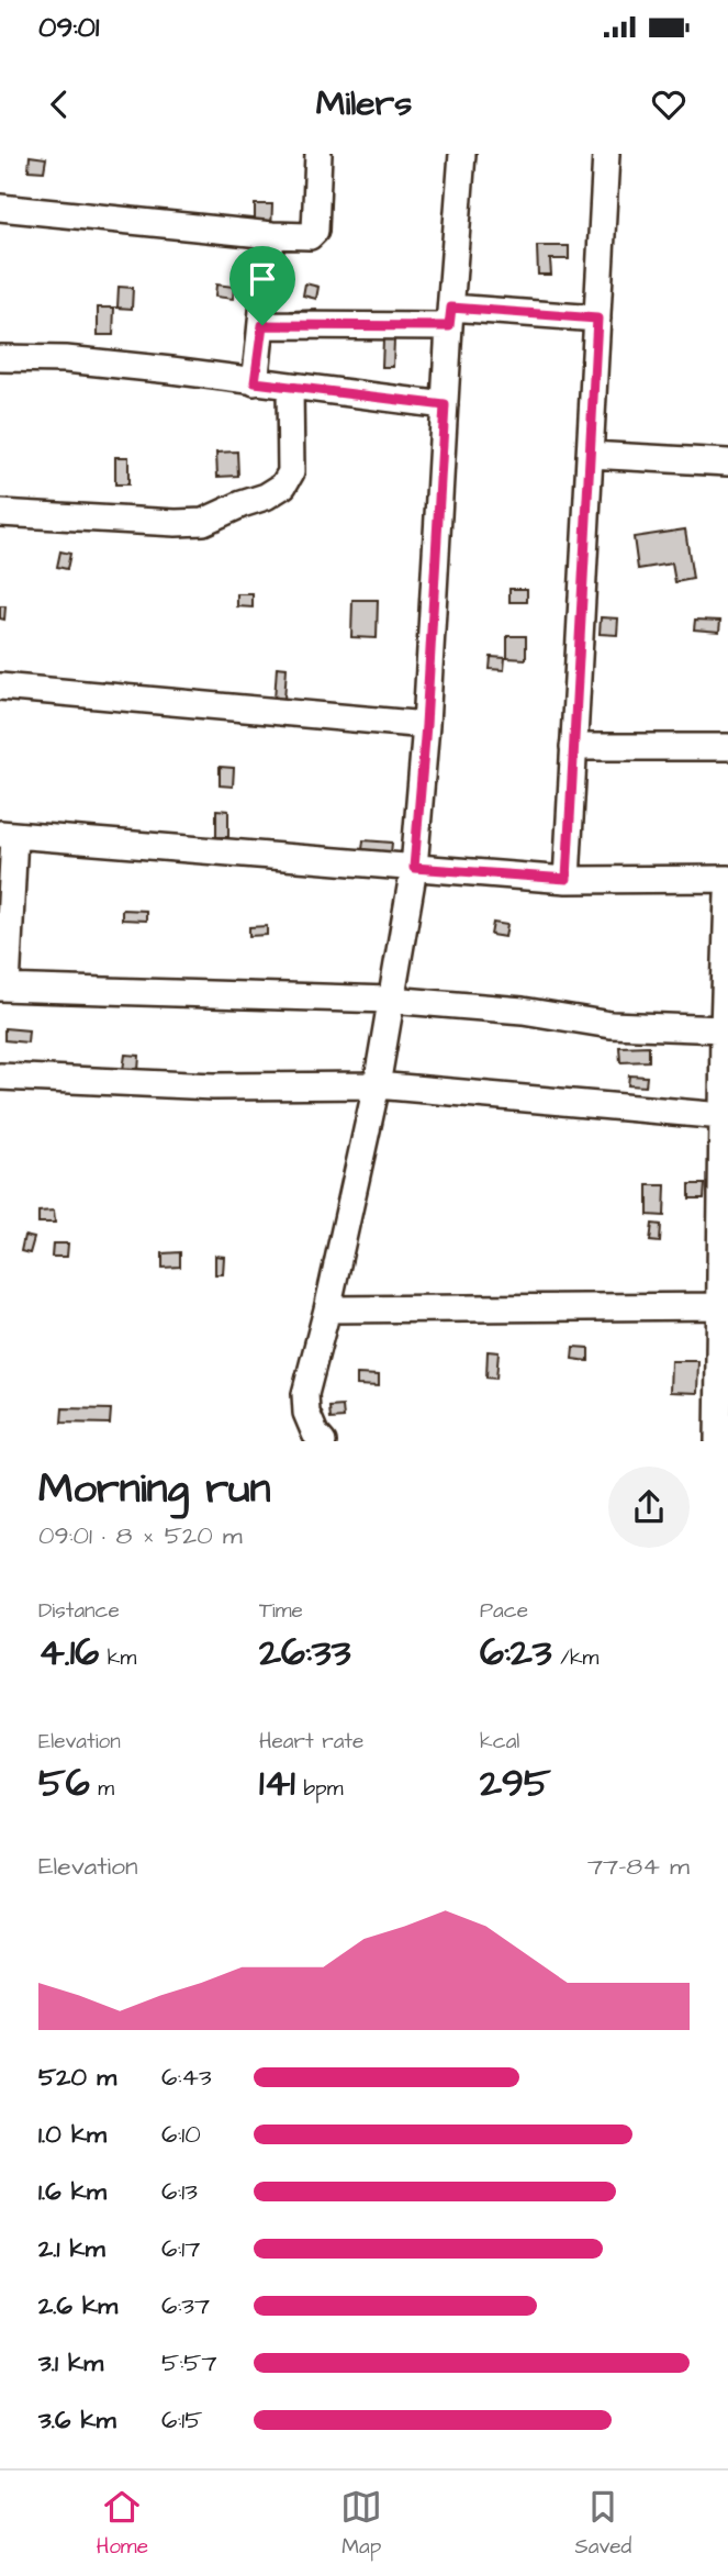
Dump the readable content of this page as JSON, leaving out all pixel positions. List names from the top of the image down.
{
  "page": {
    "status": "09:01",
    "header": "Milers",
    "heading": ["Morning run", "09:01 · 8 × 520 m"],
    "stats": [
      ["Distance", "4.16 km"],
      ["Time", "26:33"],
      ["Pace", "6:23 /km"],
      ["Elevation", "56 m"],
      ["Heart rate", "141 bpm"],
      ["kcal", "295"]
    ],
    "chart": ["Elevation", "77–84 m"],
    "list": [
      {
        "name": "520 m",
        "note": "6:43"
      },
      {
        "name": "1.0 km",
        "note": "6:10"
      },
      {
        "name": "1.6 km",
        "note": "6:13"
      },
      {
        "name": "2.1 km",
        "note": "6:17"
      },
      {
        "name": "2.6 km",
        "note": "6:37"
      },
      {
        "name": "3.1 km",
        "note": "5:57"
      },
      {
        "name": "3.6 km",
        "note": "6:15"
      }
    ],
    "tabs": ["Home", "Map", "Saved"]
  }
}
